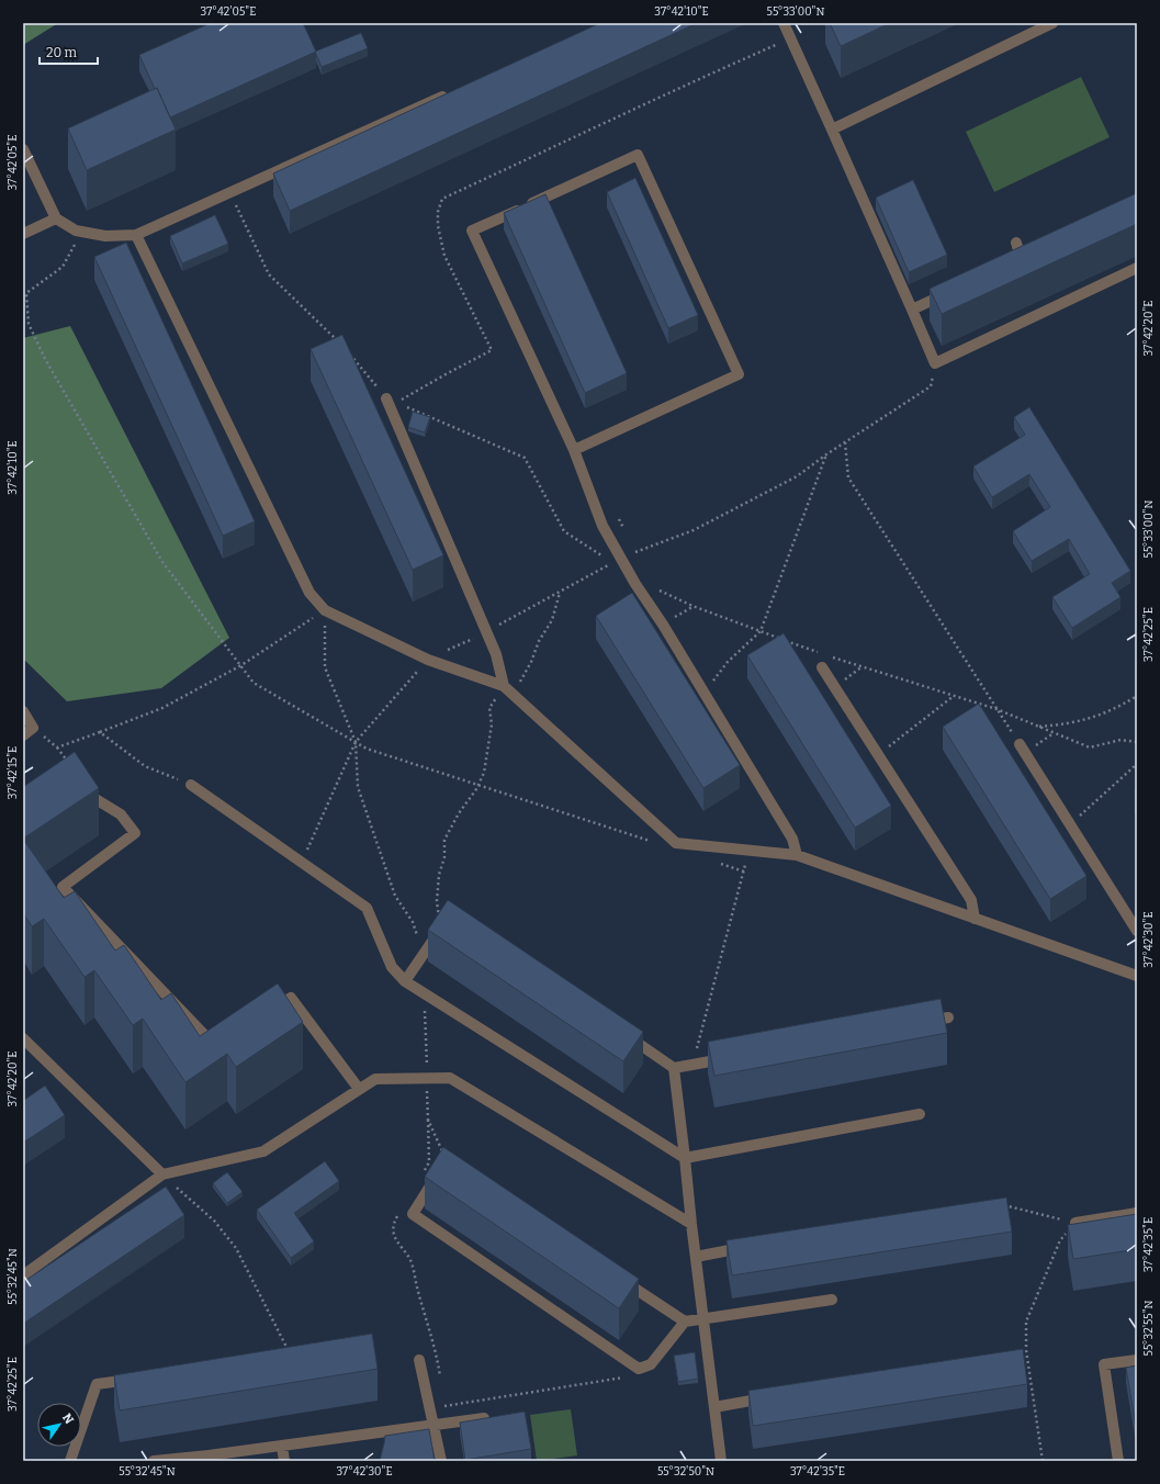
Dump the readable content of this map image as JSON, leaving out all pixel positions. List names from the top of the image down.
{
  "scale_bar": "20 m",
  "north": "top right",
  "coordinates": [
    "37°42'05\"E",
    "37°42'10\"E",
    "55°33'00\"N",
    "37°42'20\"E",
    "37°42'25\"E",
    "37°42'15\"E",
    "37°42'30\"E",
    "37°42'35\"E",
    "55°32'45\"N",
    "55°32'55\"N",
    "55°32'50\"N"
  ]
}
